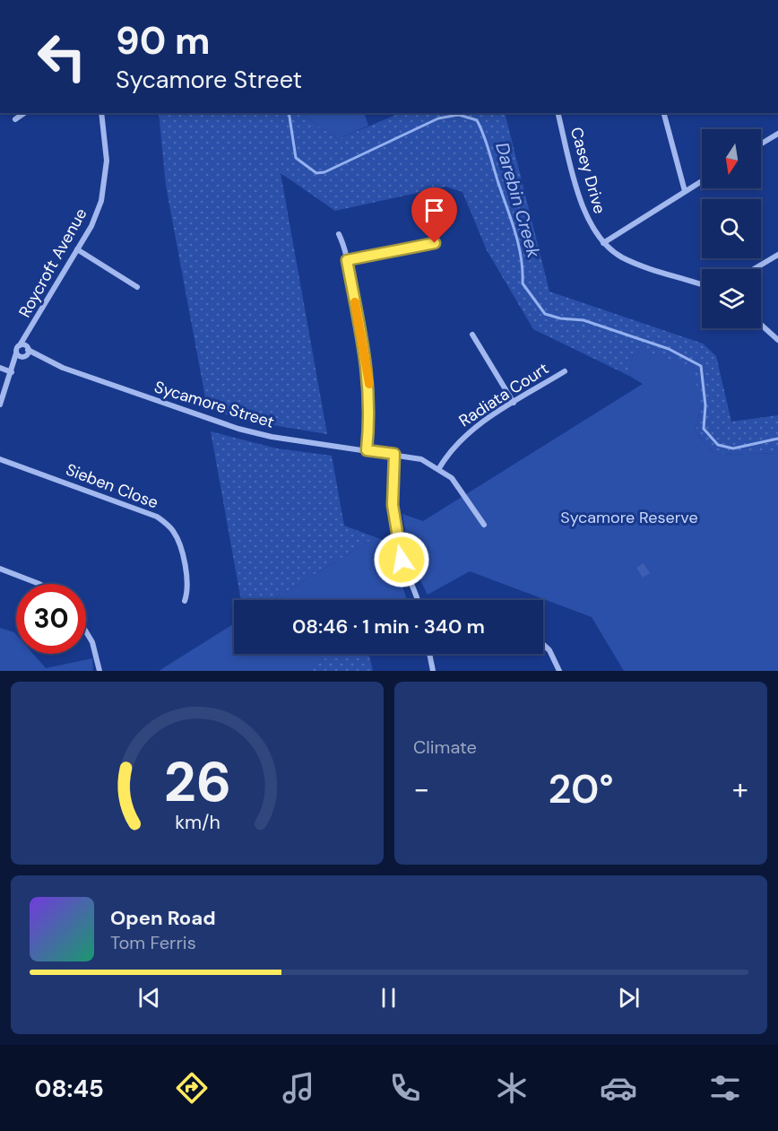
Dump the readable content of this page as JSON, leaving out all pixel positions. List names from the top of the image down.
{
  "streets": {
    "street": [
      "Casey Drive",
      "Roycroft Avenue",
      "Radiata Court",
      "Sycamore Street",
      "Sieben Close"
    ]
  },
  "crossings": [
    ["Roycroft Avenue", "Sycamore Street"],
    ["Radiata Court", "Sycamore Street"]
  ],
  "water": ["Darebin Creek"],
  "parks": ["Sycamore Reserve"],
  "north": "bottom",
  "page": {
    "turn": ["90 m", "Sycamore Street"],
    "limit": "30",
    "trip": "08:46 · 1 min · 340 m",
    "tile": "Climate",
    "heat": ["−", "20°", "+"],
    "song": ["Open Road", "Tom Ferris"],
    "tabs": "08:45",
    "gauge": ["26", "km/h"]
  }
}
